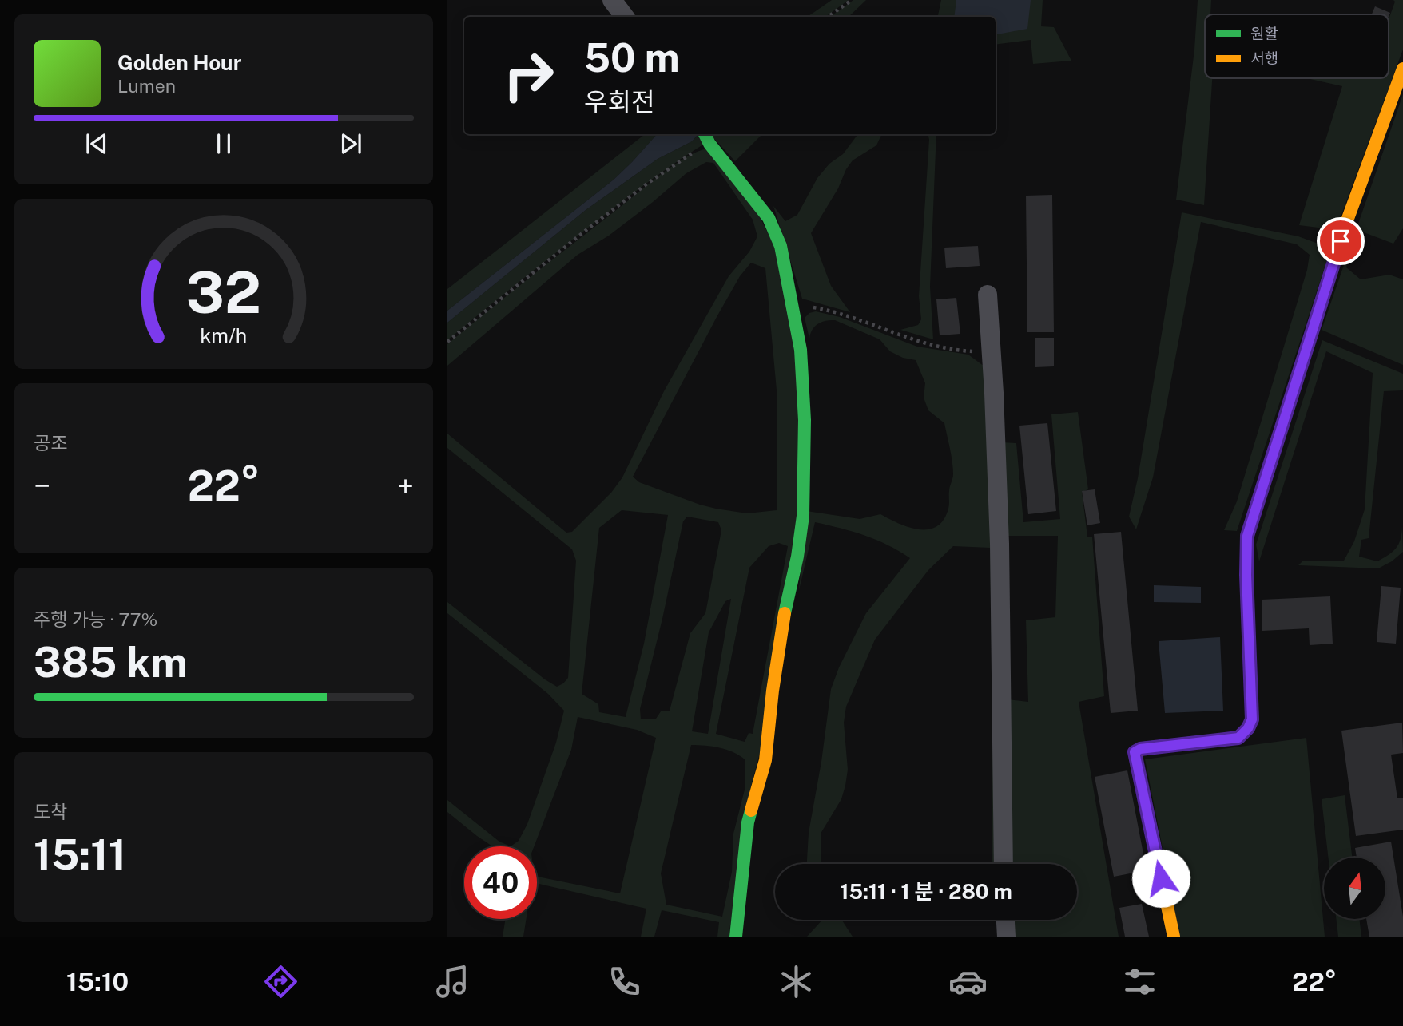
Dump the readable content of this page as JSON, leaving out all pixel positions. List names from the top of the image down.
{
  "legend": ["원활", "서행"],
  "north": "top",
  "page": {
    "turn": ["50 m", "우회전"],
    "song": ["Golden Hour", "Lumen"],
    "tile": [
      "공조",
      ["주행 가능 · 77%", "385 km"],
      ["도착", "15:11"]
    ],
    "heat": ["−", "22°", "+"],
    "limit": "40",
    "trip": "15:11 · 1 분 · 280 m",
    "tabs": ["15:10", "22°"],
    "gauge": ["32", "km/h"]
  }
}
